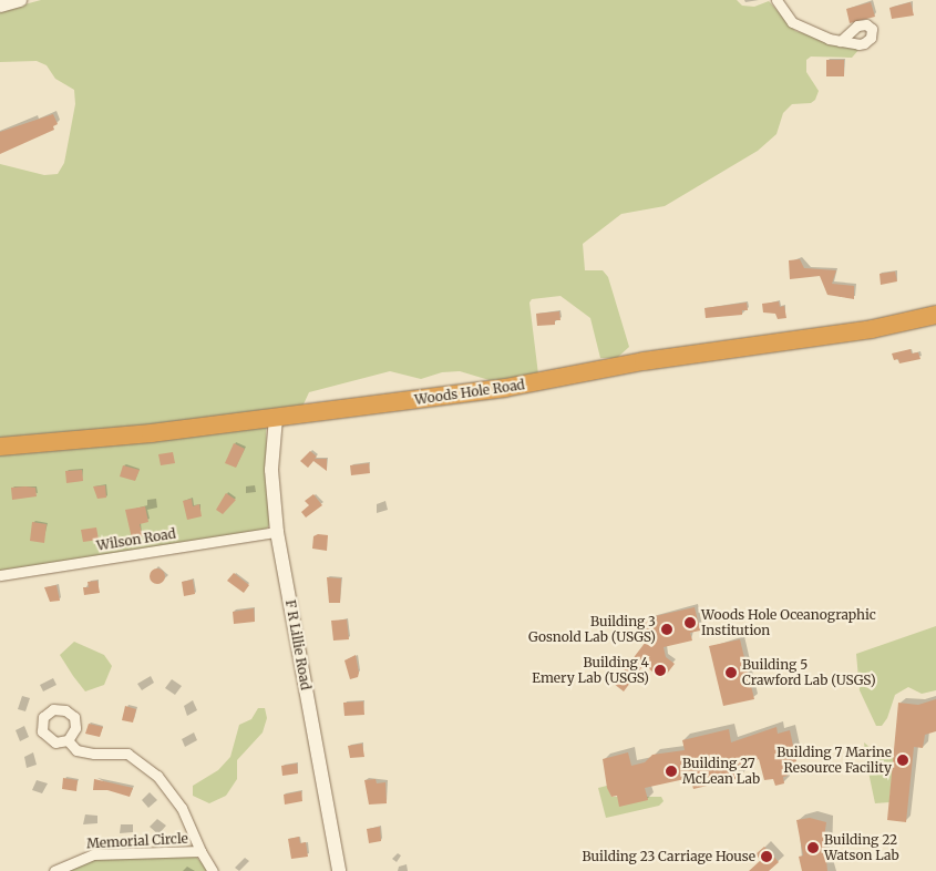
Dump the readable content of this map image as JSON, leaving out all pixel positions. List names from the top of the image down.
{
  "streets": {
    "highway": ["Woods Hole Road"],
    "street": ["Wilson Road", "F R Lillie Road", "Memorial Circle"]
  },
  "crossings": [
    ["Woods Hole Road", "F R Lillie Road"],
    ["Wilson Road", "F R Lillie Road"]
  ],
  "places": [
    "Woods Hole Oceanographic Institution",
    "Building 3 Gosnold Lab (USGS)",
    "Building 4 Emery Lab (USGS)",
    "Building 5 Crawford Lab (USGS)",
    "Building 7 Marine Resource Facility",
    "Building 27 McLean Lab",
    "Building 22 Watson Lab",
    "Building 23 Carriage House"
  ]
}
